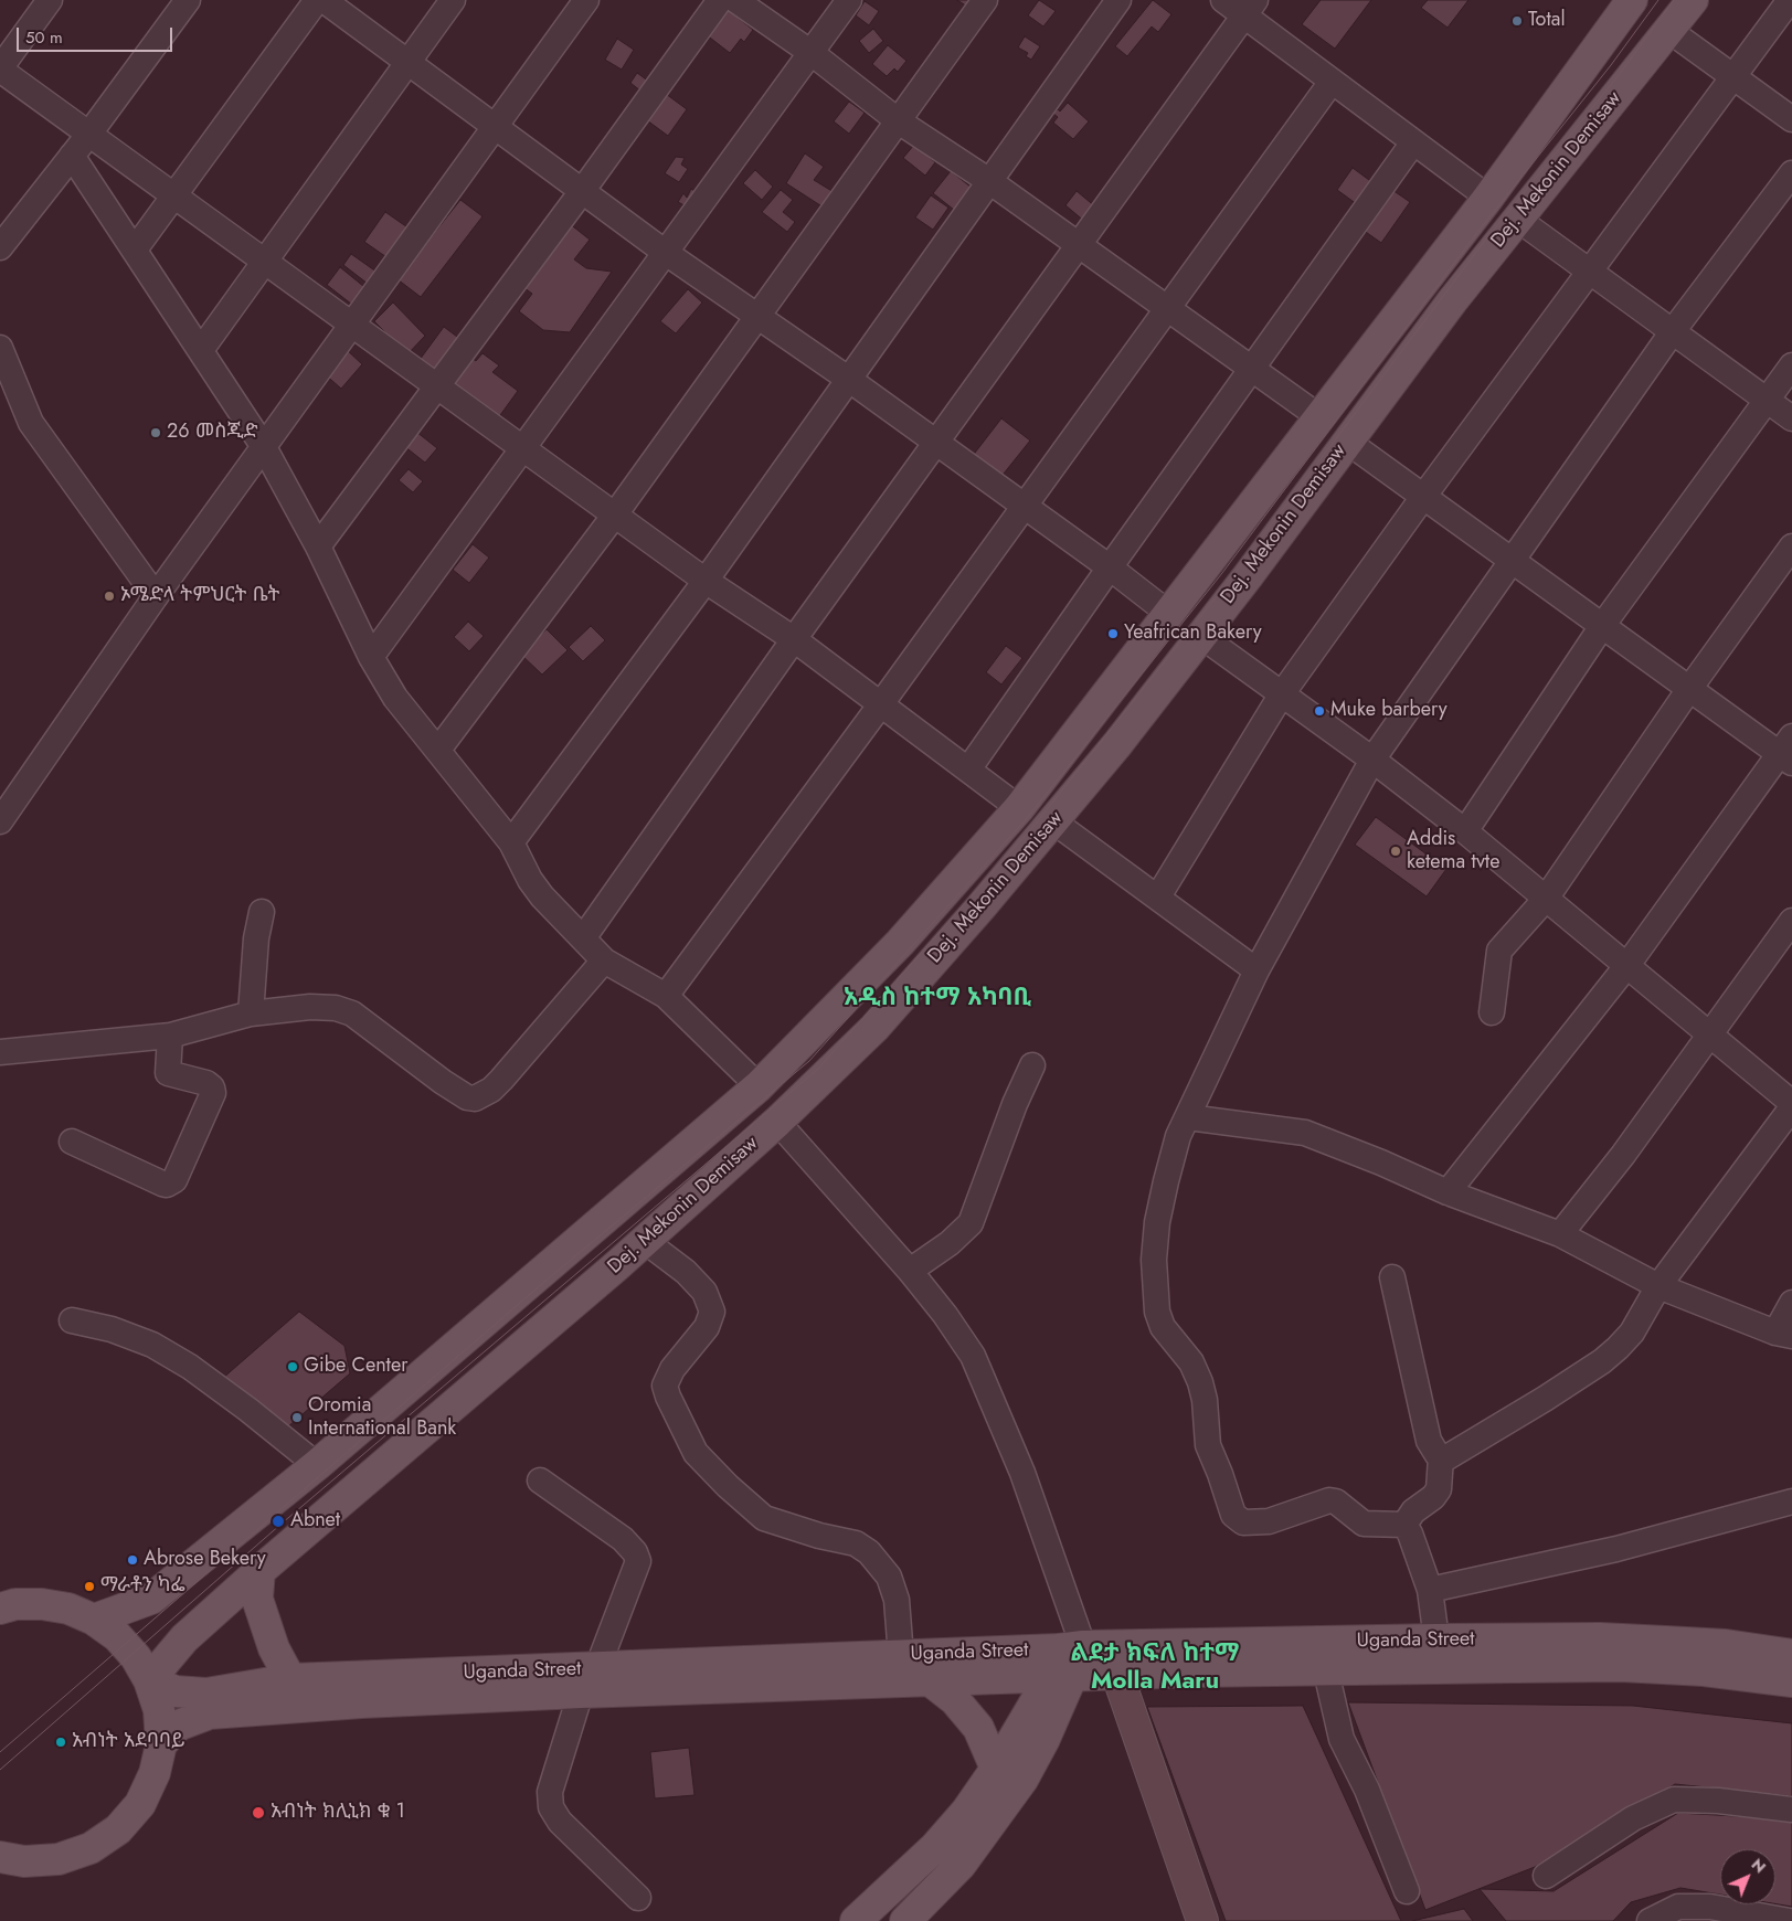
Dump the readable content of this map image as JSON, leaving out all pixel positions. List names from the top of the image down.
{
  "streets": {
    "main road": ["Dej. Mekonin Demisaw", "Uganda Street"]
  },
  "crossings": [
    ["Dej. Mekonin Demisaw", "Uganda Street"]
  ],
  "districts": ["አዲስ ከተማ አካባቢ", "ልደታ ክፍለ ከተማ Molla Maru"],
  "places": [
    "Total",
    "26 መስጂድ",
    "ኦሜድላ ትምህርት ቤት",
    "Yeafrican Bakery",
    "Muke barbery",
    "Addis ketema tvte",
    "Gibe Center",
    "Oromia International Bank",
    "Abnet",
    "Abrose Bekery",
    "ማራቶን ካፌ",
    "አብነት አደባባይ",
    "አብነት ክሊኒክ ቁ 1"
  ],
  "scale_bar": "50 m",
  "north": "top right"
}
